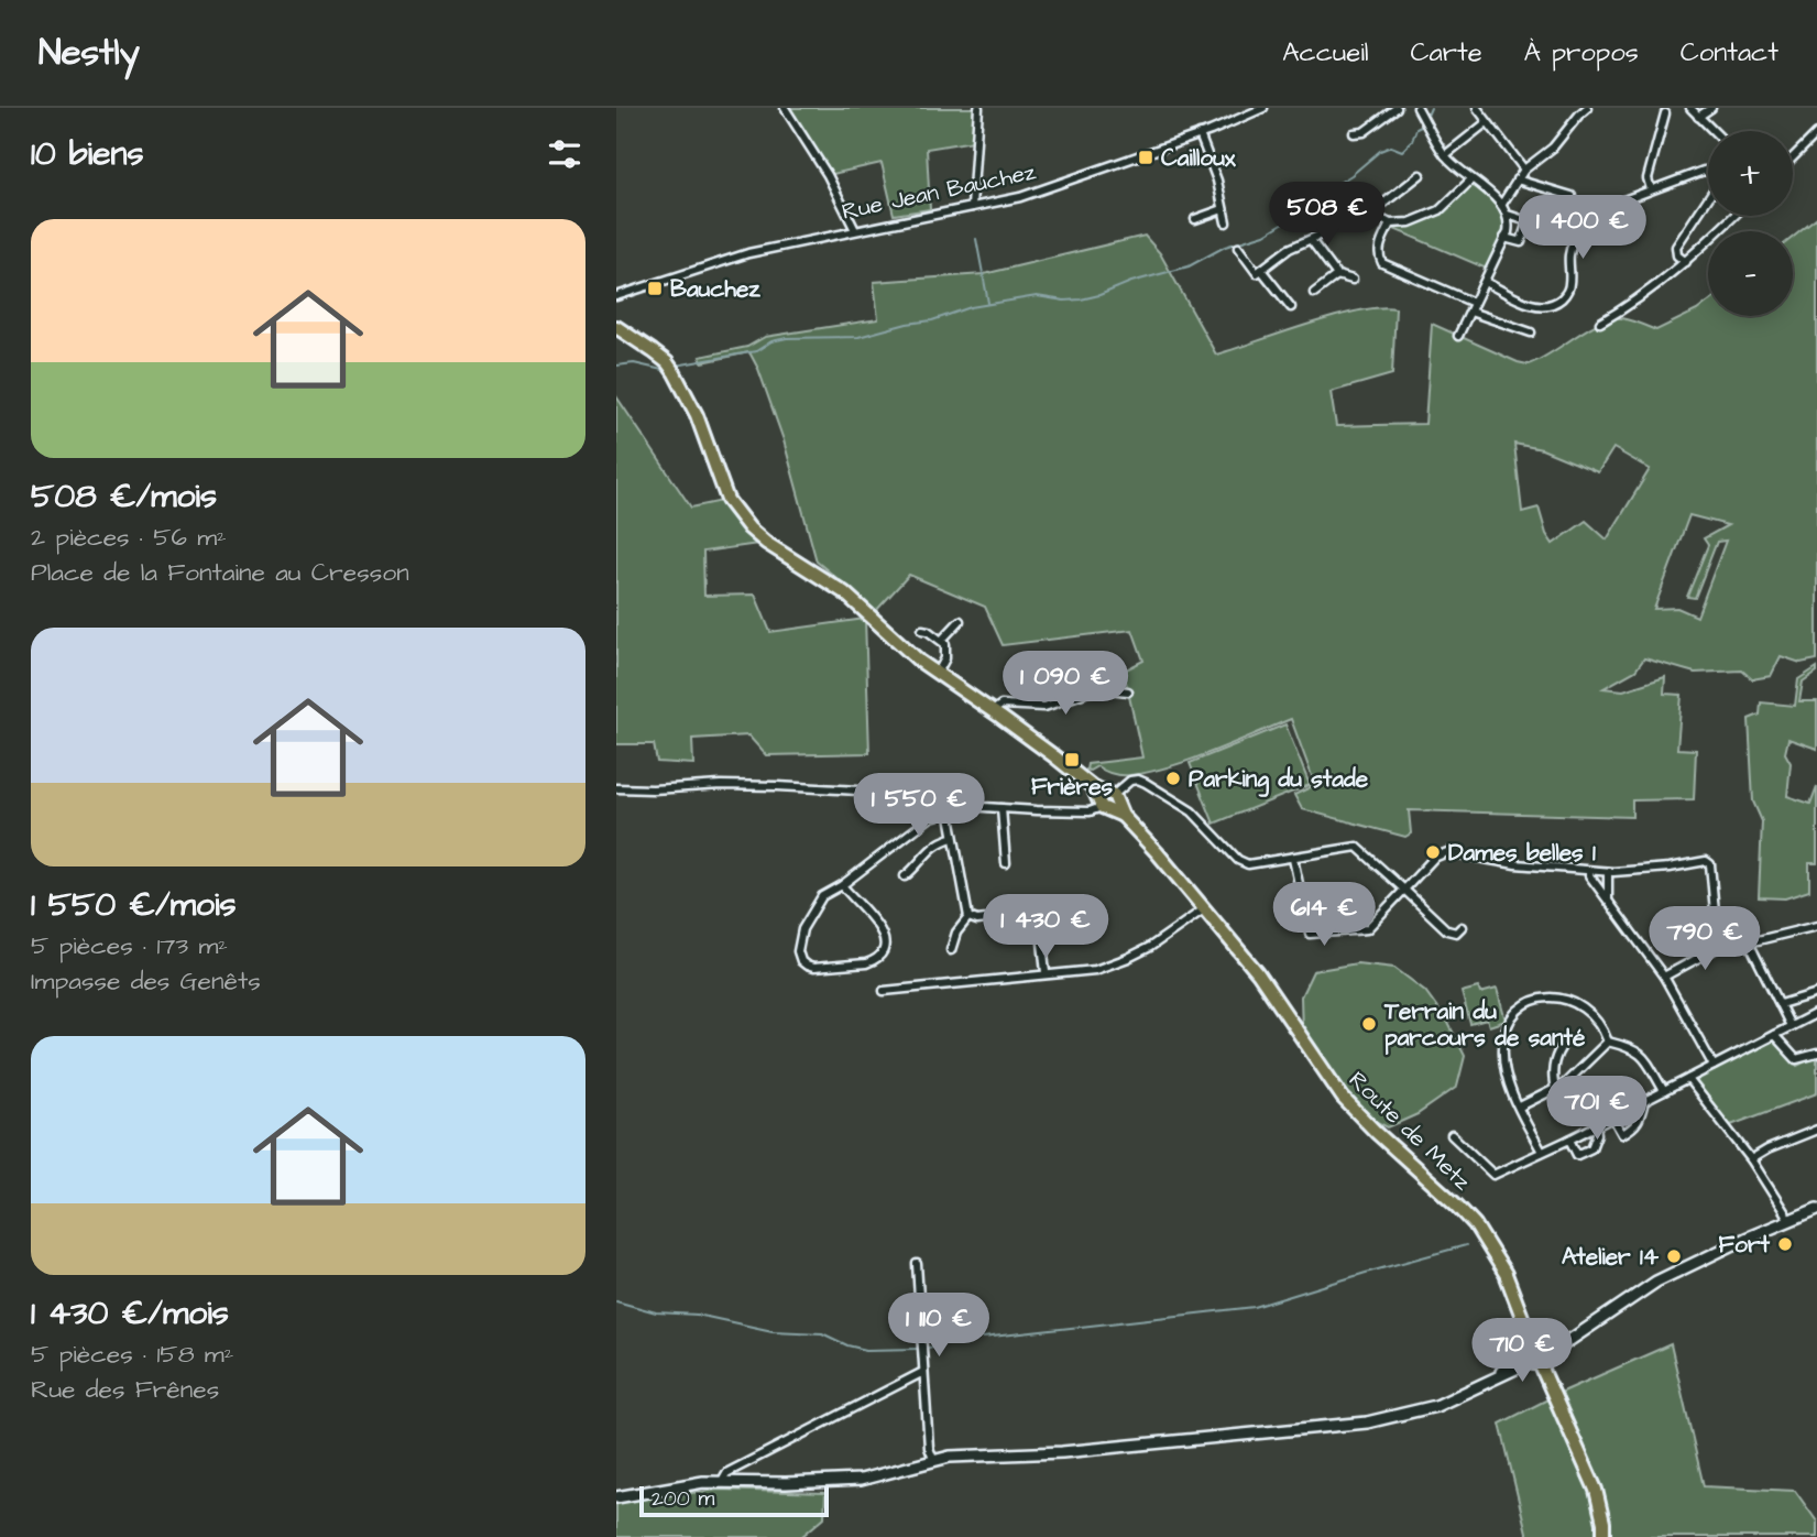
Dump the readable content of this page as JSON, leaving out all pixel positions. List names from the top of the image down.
{
  "streets": {
    "main road": ["Route de Metz"],
    "street": ["Rue Jean Bauchez"]
  },
  "places": {
    "transit": ["Cailloux", "Bauchez", "Frières"],
    "other": [
      "Parking du stade",
      "Dames belles 1",
      "Terrain du parcours de santé",
      "Fort",
      "Atelier 14"
    ]
  },
  "scale_bar": "200 m",
  "page": {
    "header": "Nestly",
    "nav": [
      "Accueil",
      "Carte",
      "À propos",
      "Contact"
    ],
    "heading": "10 biens",
    "map_buttons": ["+", "−"],
    "price": [
      "508 €",
      "1 400 €",
      "1 090 €",
      "1 550 €",
      "614 €",
      "1 430 €",
      "790 €",
      "701 €",
      "1 110 €",
      "710 €"
    ],
    "list": [
      {
        "name": "508 €/mois",
        "note": "2 pièces · 56 m² · Place de la Fontaine au Cresson"
      },
      {
        "name": "1 550 €/mois",
        "note": "5 pièces · 173 m² · Impasse des Genêts"
      },
      {
        "name": "1 430 €/mois",
        "note": "5 pièces · 158 m² · Rue des Frênes"
      }
    ],
    "scale": "200 m"
  }
}
